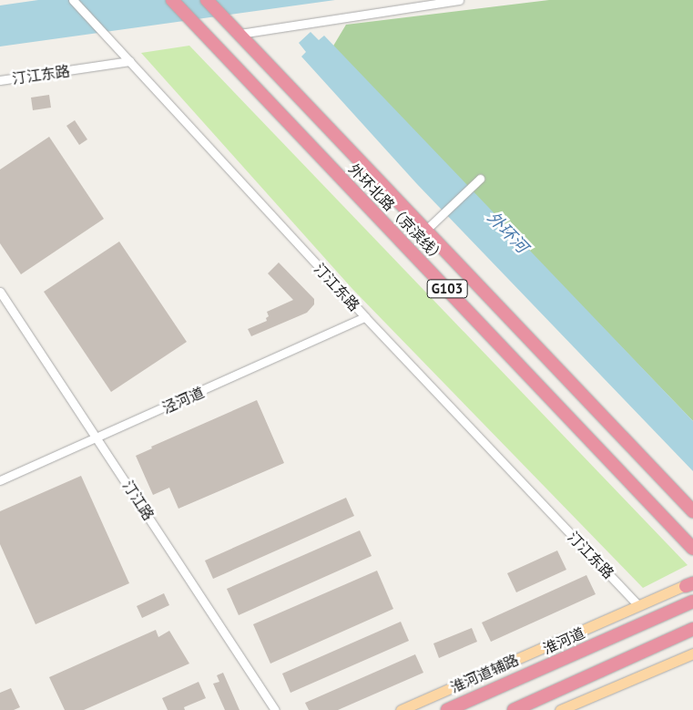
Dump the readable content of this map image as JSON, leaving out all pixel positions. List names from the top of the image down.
{
  "streets": {
    "highway": ["外环北路（京滨线）", "G103", "淮河道"],
    "main road": ["淮河道辅路"],
    "street": ["汀江东路", "泾河道", "汀江路"]
  },
  "crossings": [
    ["汀江东路", "泾河道"],
    ["汀江东路", "淮河道辅路"],
    ["泾河道", "汀江路"]
  ],
  "water": ["外环河"]
}
